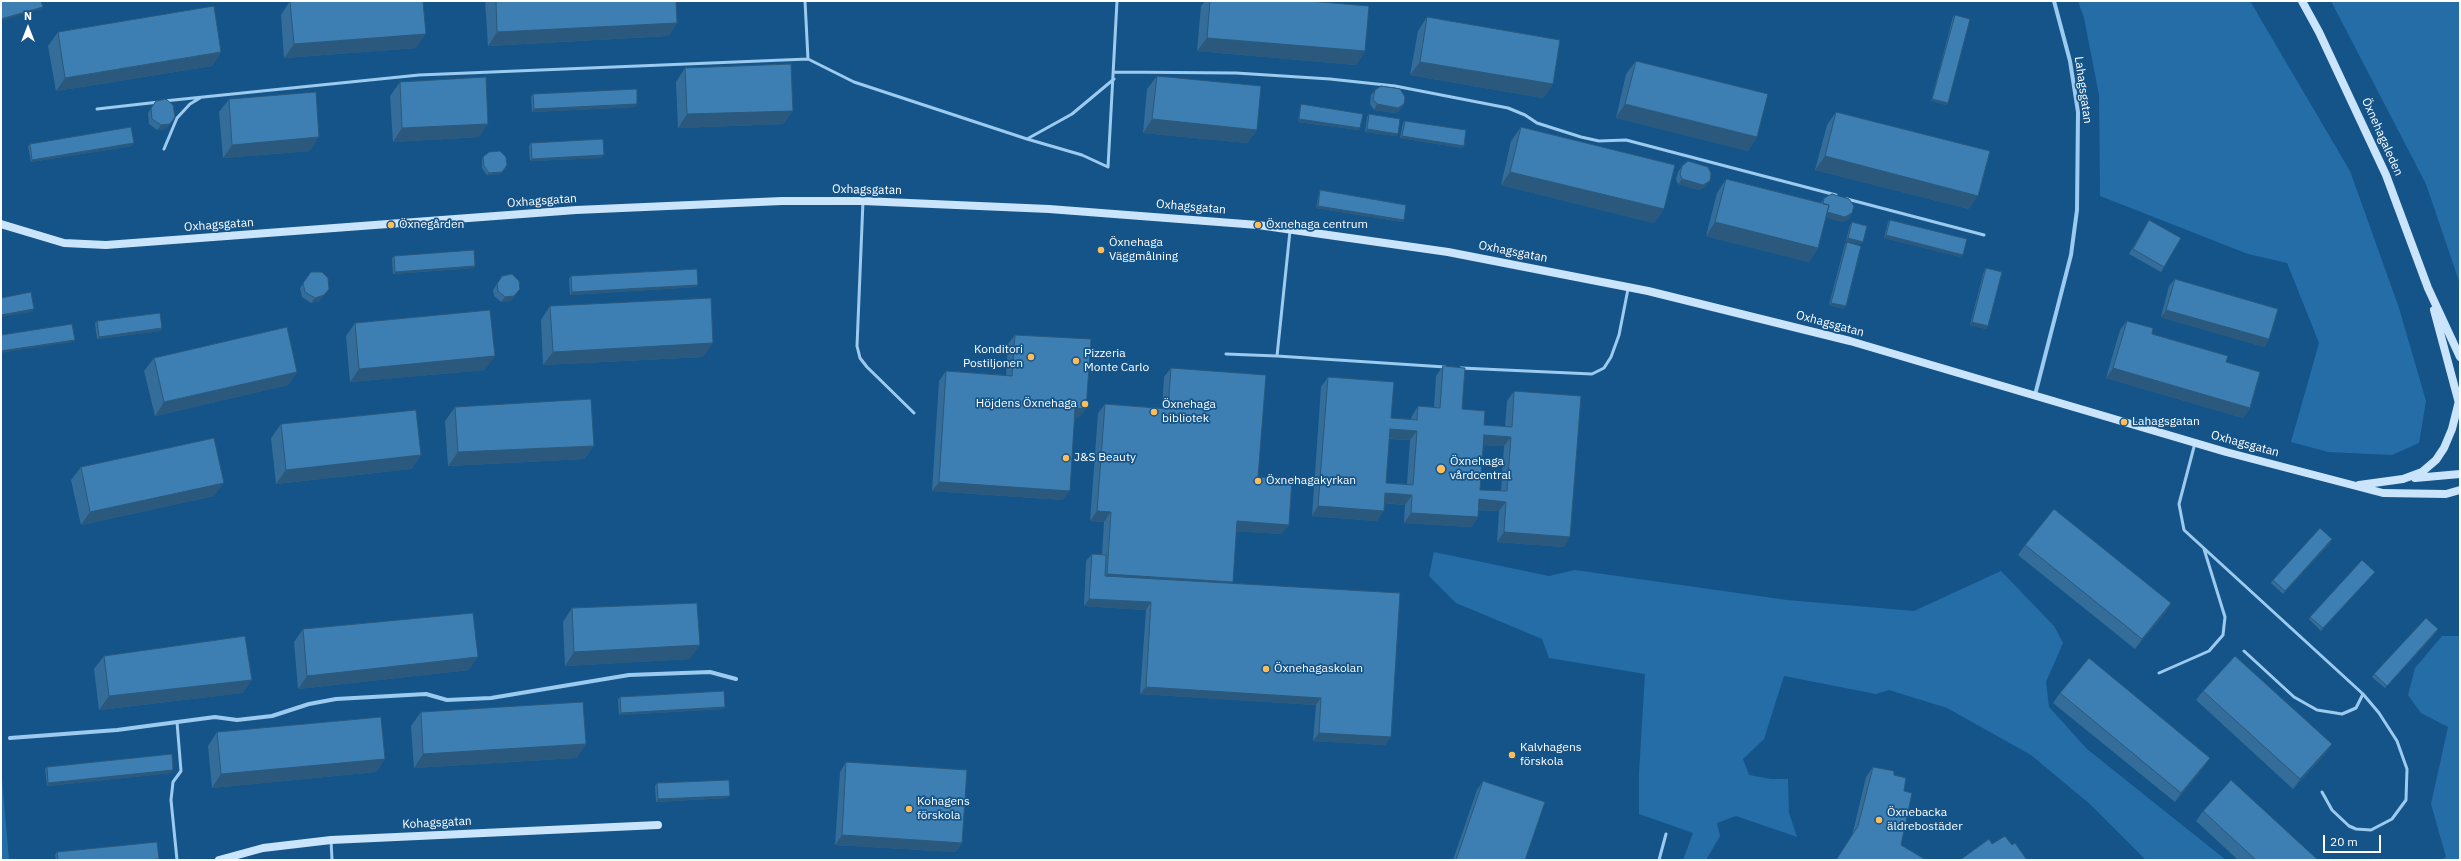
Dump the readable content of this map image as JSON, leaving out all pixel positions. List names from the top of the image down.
{
  "streets": {
    "street": [
      "Lahagsgatan",
      "Öxnehagaleden",
      "Oxhagsgatan",
      "Kohagsgatan"
    ]
  },
  "crossings": [
    ["Lahagsgatan", "Oxhagsgatan"],
    ["Öxnehagaleden", "Oxhagsgatan"]
  ],
  "places": [
    "Öxnegården",
    "Öxnehaga centrum",
    "Öxnehaga Väggmålning",
    "Konditori Postiljonen",
    "Pizzeria Monte Carlo",
    "Höjdens Öxnehaga",
    "Öxnehaga bibliotek",
    "Lahagsgatan",
    "J&S Beauty",
    "Öxnehaga vårdcentral",
    "Öxnehagakyrkan",
    "Öxnehagaskolan",
    "Kalvhagens förskola",
    "Kohagens förskola",
    "Öxnebacka äldrebostäder"
  ],
  "scale_bar": "20 m",
  "north": "top"
}
